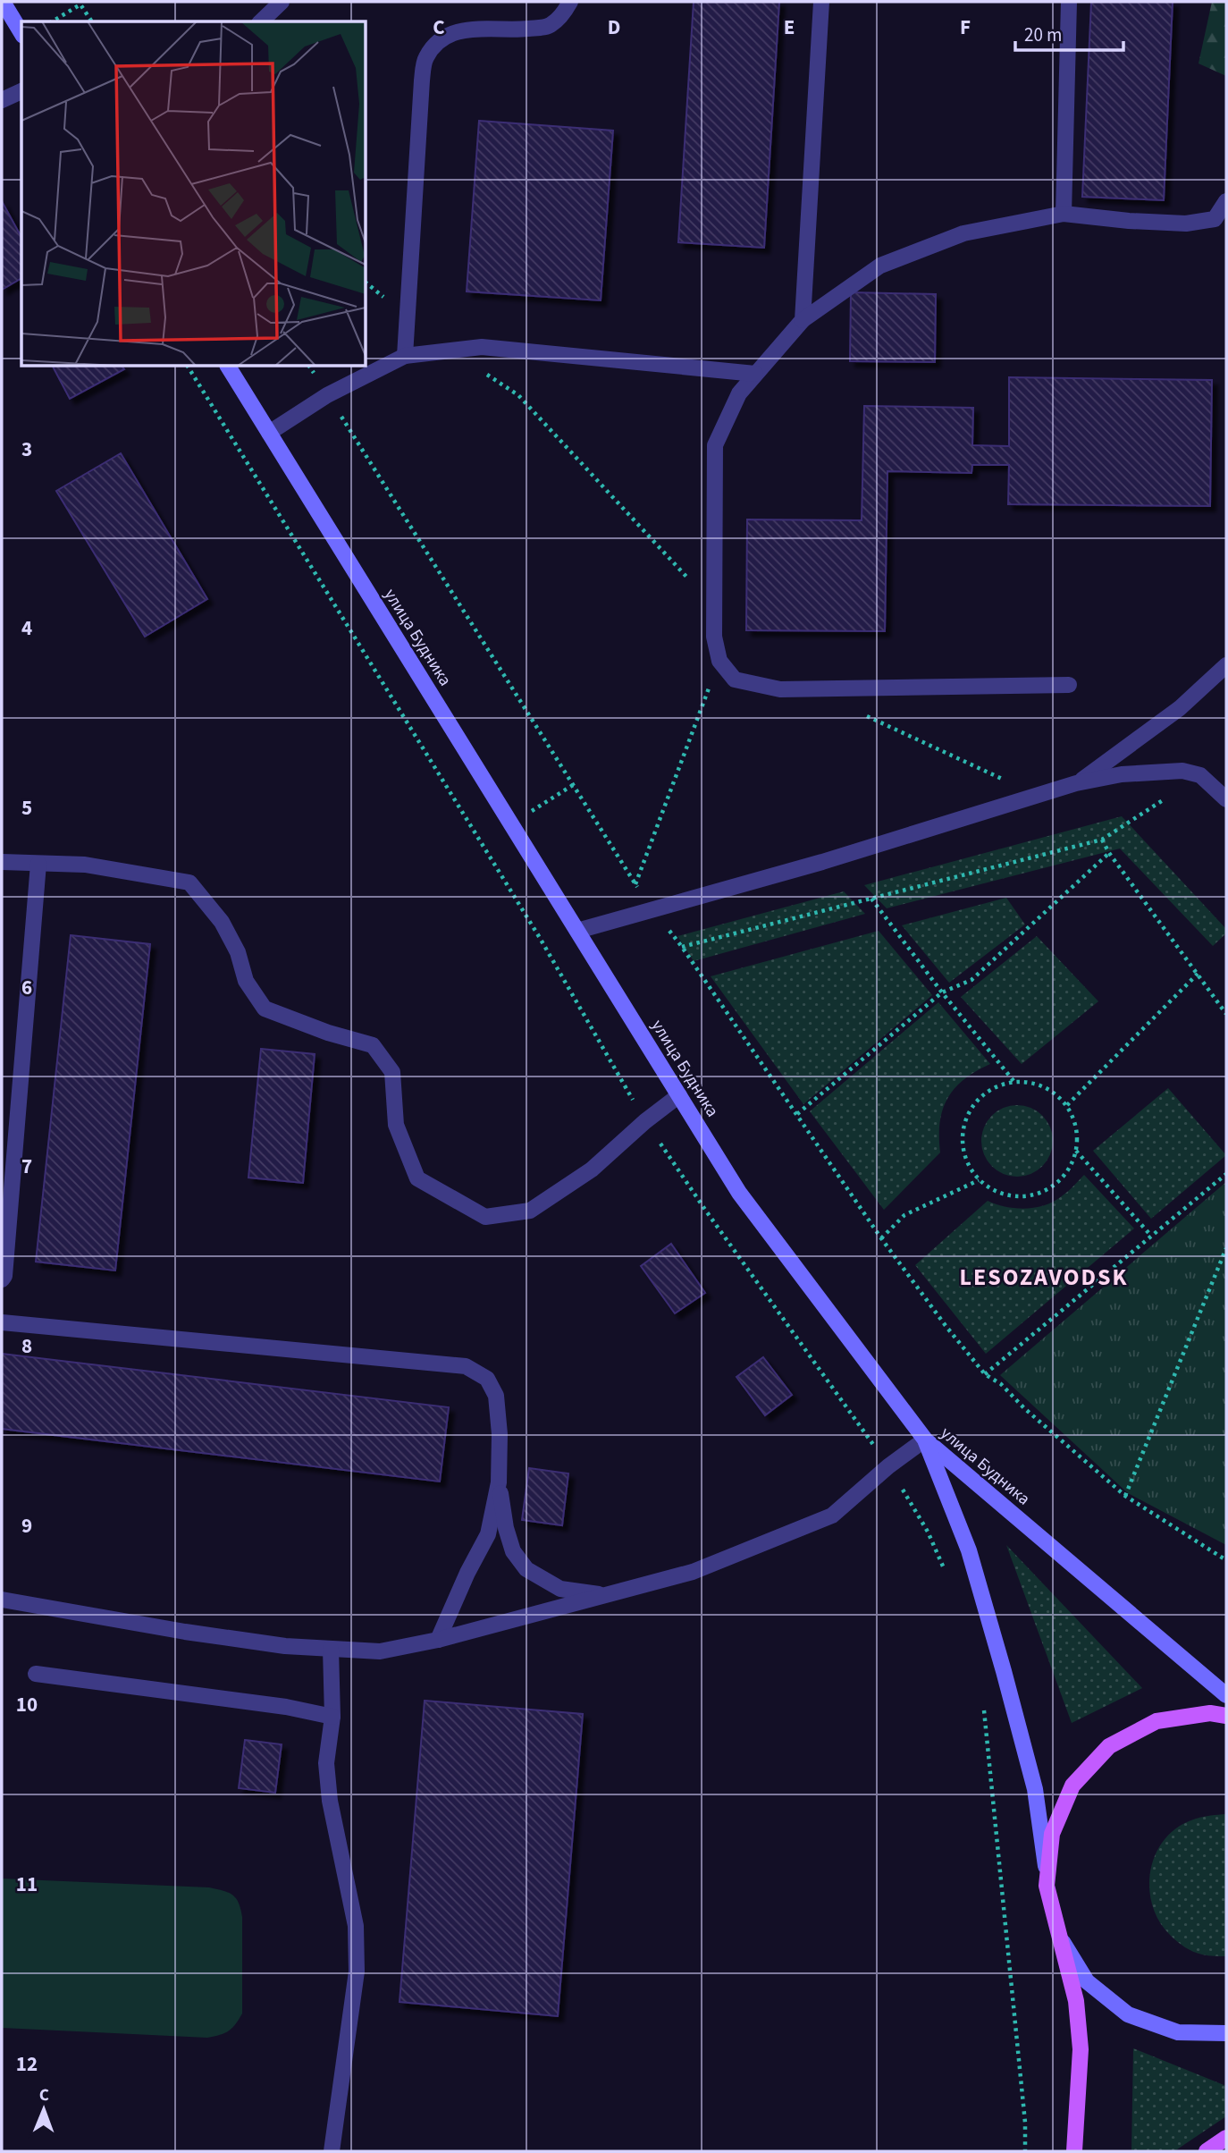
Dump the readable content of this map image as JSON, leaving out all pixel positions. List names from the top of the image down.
{
  "streets": {
    "main road": ["улица Будника"]
  },
  "districts": ["LESOZAVODSK"],
  "scale_bar": "20 m",
  "north": "top",
  "grid": {
    "columns": [
      "C",
      "D",
      "E",
      "F"
    ],
    "rows": [
      "3",
      "4",
      "5",
      "6",
      "7",
      "8",
      "9",
      "10",
      "11",
      "12"
    ]
  }
}
